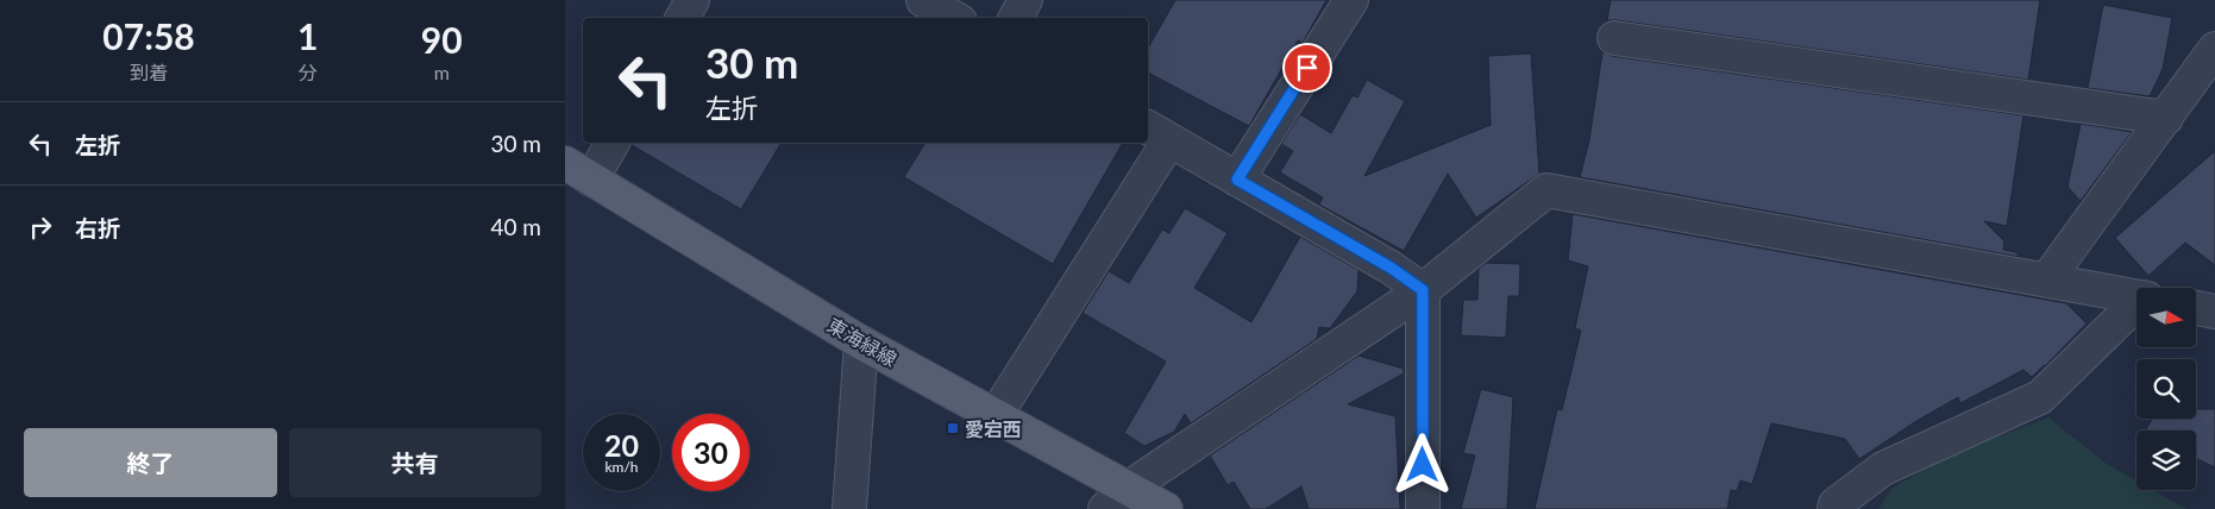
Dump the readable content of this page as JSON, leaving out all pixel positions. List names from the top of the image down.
{
  "streets": {
    "main road": ["東海緑線"]
  },
  "places": {
    "transit": ["愛宕西"]
  },
  "north": "right",
  "page": {
    "eta": [
      "07:58",
      "到着",
      "1",
      "分",
      "90",
      "m"
    ],
    "turn": ["30 m", "左折"],
    "list": [
      {
        "name": "左折",
        "value": "30 m"
      },
      {
        "name": "右折",
        "value": "40 m"
      }
    ],
    "speed": "20 km/h",
    "limit": "30",
    "buttons": ["終了", "共有"]
  }
}
